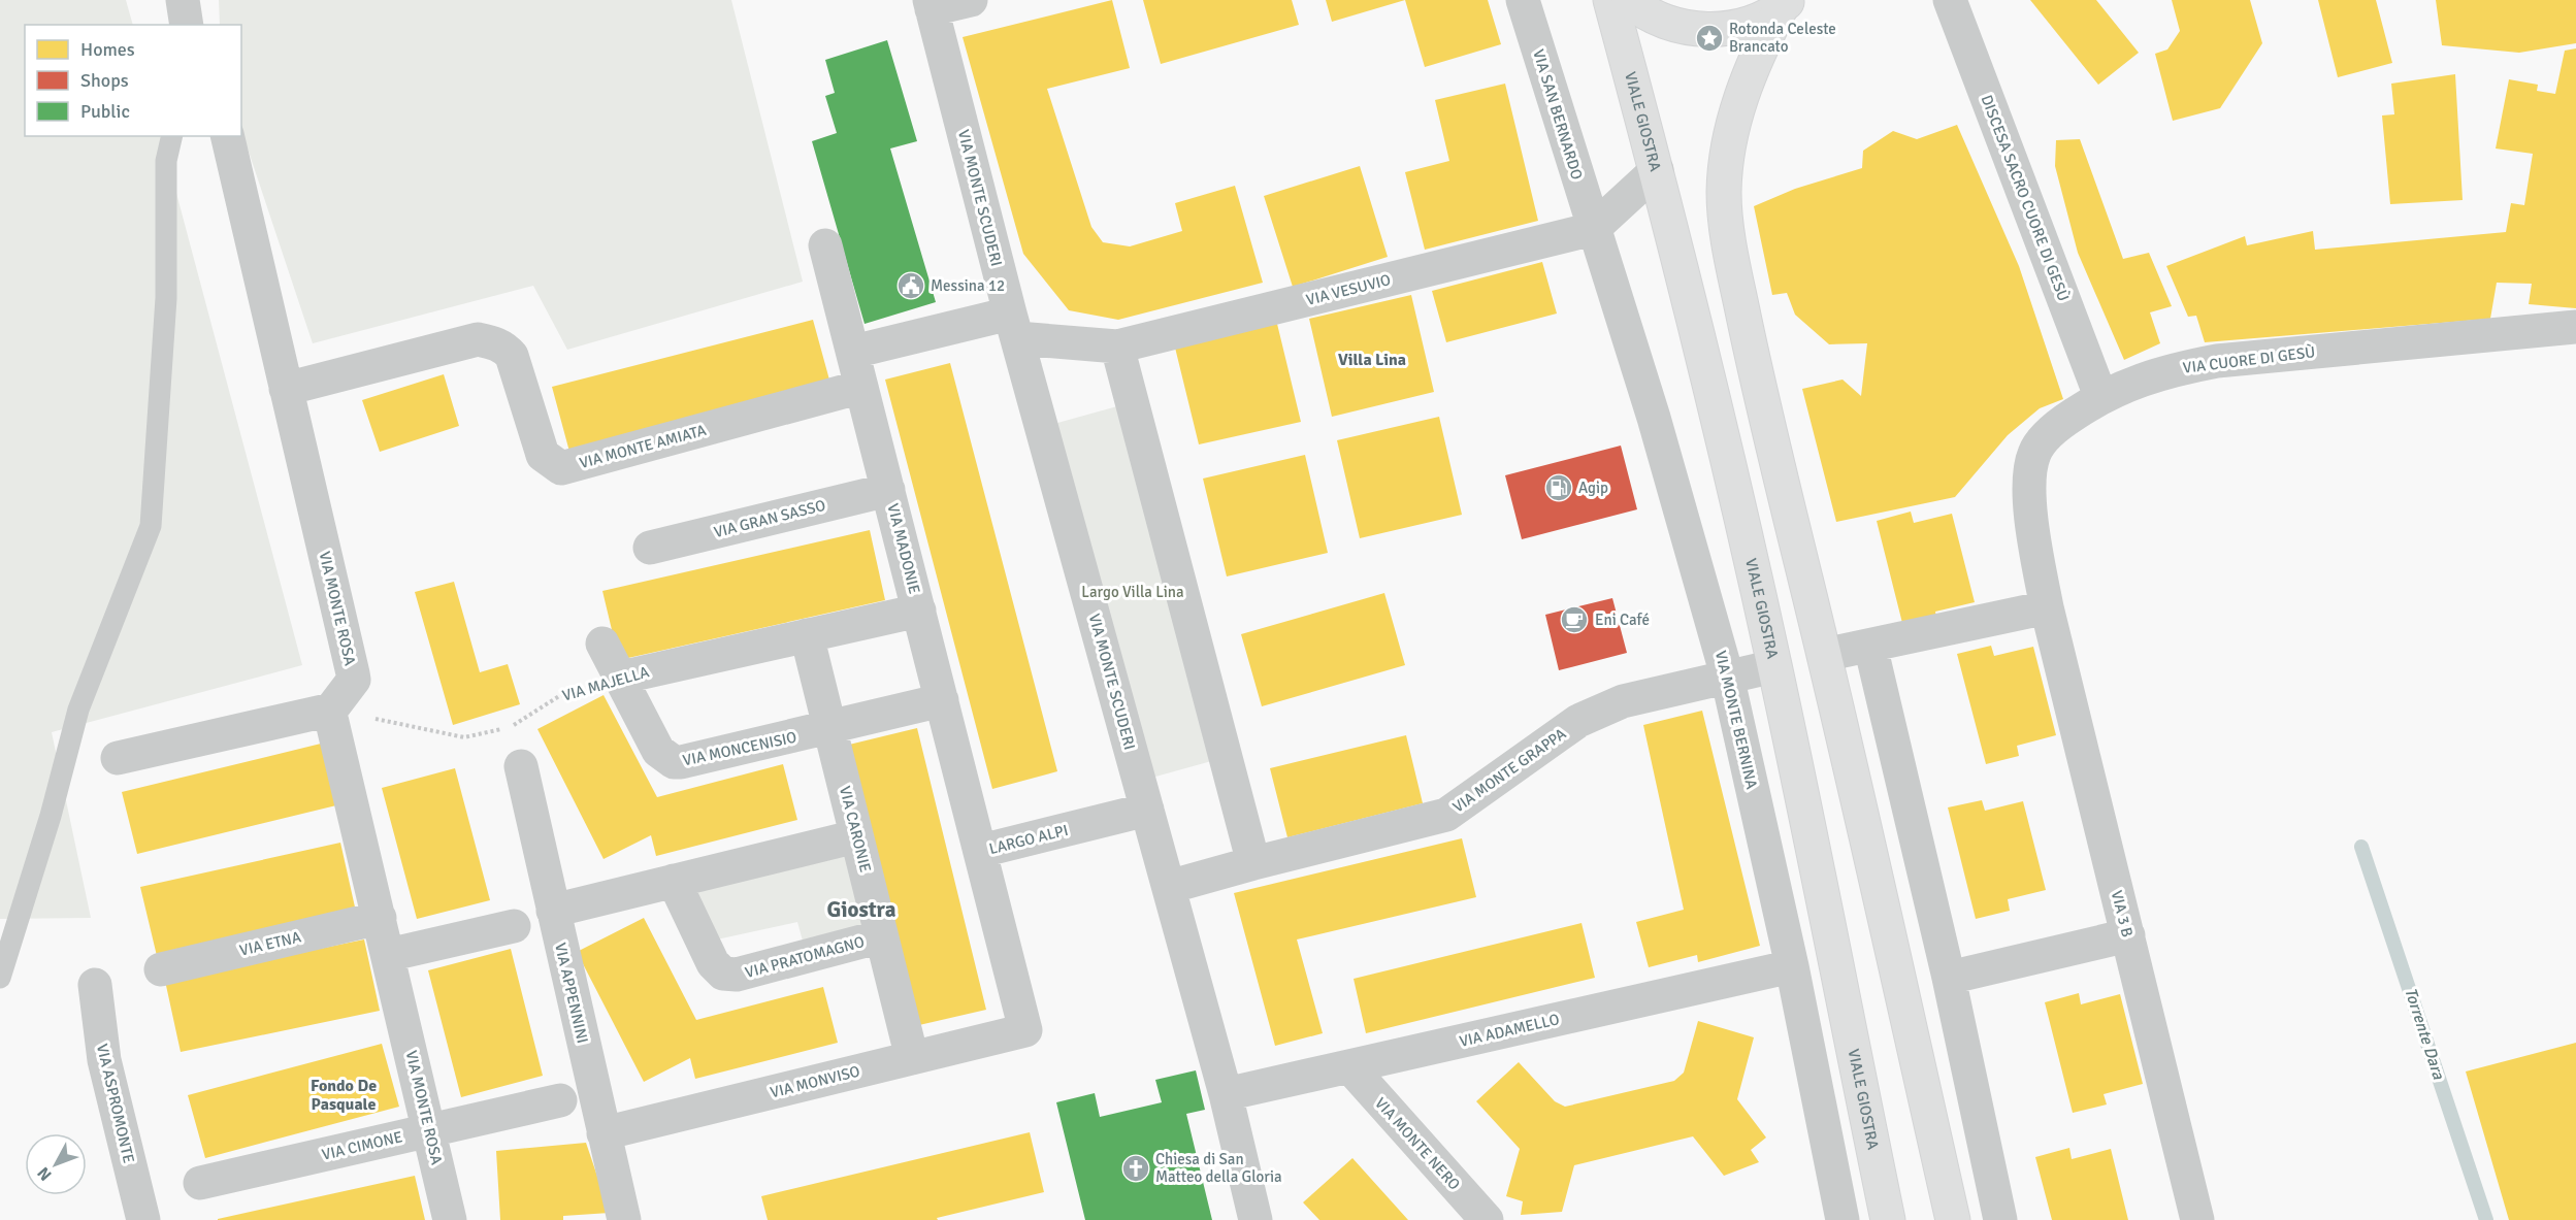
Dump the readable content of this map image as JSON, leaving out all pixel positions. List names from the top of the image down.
{
  "streets": {
    "main road": ["VIALE GIOSTRA"],
    "street": [
      "VIA SAN BERNARDO",
      "VIA MONTE SCUDERI",
      "DISCESA SACRO CUORE DI GESÙ",
      "VIA VESUVIO",
      "VIA CUORE DI GESÙ",
      "VIA MONTE AMIATA",
      "VIA GRAN SASSO",
      "VIA MADONIE",
      "VIA MONTE ROSA",
      "VIA MAJELLA",
      "VIA MONTE BERNINA",
      "VIA MONCENISIO",
      "VIA MONTE GRAPPA",
      "VIA CARONIE",
      "LARGO ALPI",
      "VIA 3 B",
      "VIA ETNA",
      "VIA PRATOMAGNO",
      "VIA APPENNINI",
      "VIA ADAMELLO",
      "VIA MONVISO",
      "VIA ASPROMONTE",
      "VIA MONTE NERO",
      "VIA CIMONE"
    ]
  },
  "crossings": [
    ["VIA SAN BERNARDO", "VIA VESUVIO"],
    ["VIA SAN BERNARDO", "VIA MONTE BERNINA"],
    ["VIALE GIOSTRA", "VIA VESUVIO"],
    ["VIALE GIOSTRA", "VIA MONTE GRAPPA"],
    ["VIA MONTE SCUDERI", "VIA VESUVIO"],
    ["VIA MONTE SCUDERI", "VIA MONTE GRAPPA"],
    ["VIA MONTE SCUDERI", "LARGO ALPI"],
    ["VIA MONTE SCUDERI", "VIA ADAMELLO"],
    ["DISCESA SACRO CUORE DI GESÙ", "VIA CUORE DI GESÙ"],
    ["VIA VESUVIO", "VIA MADONIE"],
    ["VIA VESUVIO", "VIA MONTE BERNINA"],
    ["VIA CUORE DI GESÙ", "VIA 3 B"],
    ["VIA MONTE AMIATA", "VIA MADONIE"],
    ["VIA MONTE AMIATA", "VIA MONTE ROSA"],
    ["VIA GRAN SASSO", "VIA MADONIE"],
    ["VIA MADONIE", "VIA MAJELLA"],
    ["VIA MADONIE", "VIA MONCENISIO"],
    ["VIA MADONIE", "LARGO ALPI"],
    ["VIA MONTE ROSA", "VIA MAJELLA"],
    ["VIA MONTE ROSA", "VIA ETNA"],
    ["VIA MONTE ROSA", "VIA CIMONE"],
    ["VIA MAJELLA", "VIA MONCENISIO"],
    ["VIA MAJELLA", "VIA CARONIE"],
    ["VIA MONTE BERNINA", "VIA MONTE GRAPPA"],
    ["VIA MONTE BERNINA", "VIA ADAMELLO"],
    ["VIA MONCENISIO", "VIA CARONIE"],
    ["VIA CARONIE", "VIA PRATOMAGNO"],
    ["VIA CARONIE", "VIA MONVISO"],
    ["LARGO ALPI", "VIA MONVISO"],
    ["VIA APPENNINI", "VIA MONVISO"],
    ["VIA ADAMELLO", "VIA MONTE NERO"]
  ],
  "districts": ["Villa Lina", "Giostra", "Fondo De Pasquale"],
  "water": ["Torrente Dara"],
  "parks": ["Largo Villa Lina"],
  "places": {
    "place": ["Rotonda Celeste Brancato"],
    "public building": ["Messina 12"],
    "fuel station": ["Agip"],
    "cafe": ["Eni Café"],
    "church": ["Chiesa di San Matteo della Gloria"]
  },
  "legend": ["Homes", "Shops", "Public"],
  "north": "bottom left"
}
